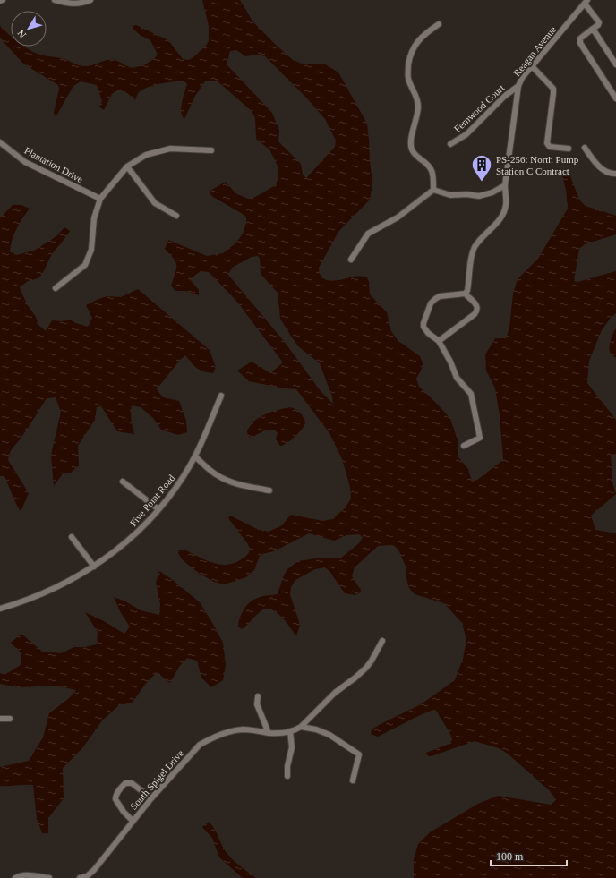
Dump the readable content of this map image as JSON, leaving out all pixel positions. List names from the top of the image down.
{
  "streets": {
    "street": [
      "Reagan Avenue",
      "Fernwood Court",
      "Plantation Drive",
      "Five Point Road",
      "South Spigel Drive"
    ]
  },
  "crossings": [
    ["Reagan Avenue", "Fernwood Court"]
  ],
  "places": {
    "building": ["PS-256: North Pump Station C Contract"]
  },
  "scale_bar": "100 m",
  "north": "bottom left"
}
